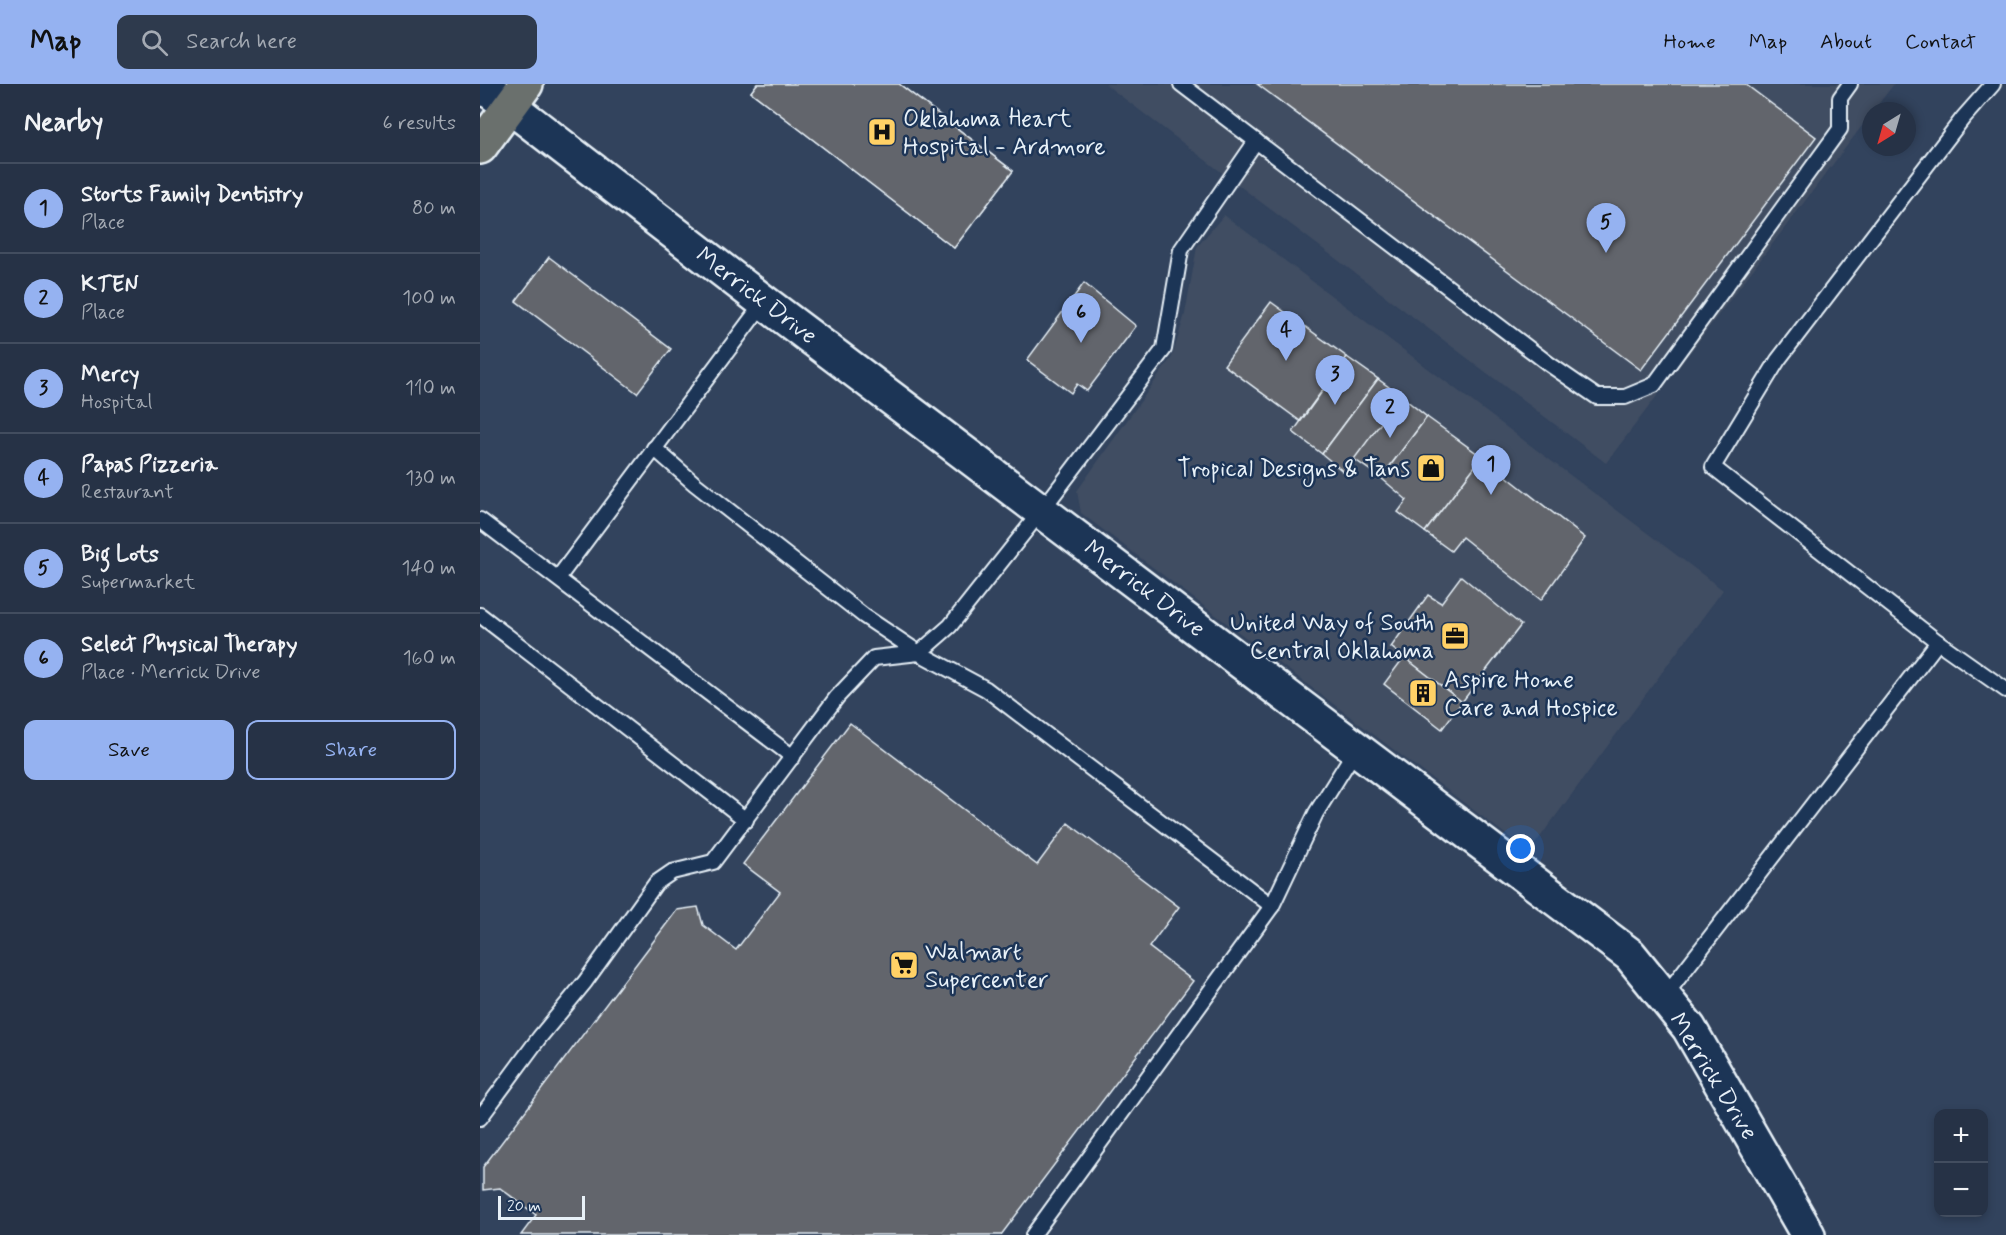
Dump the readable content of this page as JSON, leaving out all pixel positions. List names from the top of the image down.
{
  "streets": {
    "street": ["Merrick Drive"]
  },
  "places": {
    "hospital": ["Oklahoma Heart Hospital - Ardmore"],
    "shop": ["Tropical Designs & Tans"],
    "office": ["United Way of South Central Oklahoma"],
    "building": ["Aspire Home Care and Hospice"],
    "supermarket": ["Walmart Supercenter"]
  },
  "scale_bar": "20 m",
  "north": "bottom left",
  "page": {
    "header": "Map",
    "search": "Search here",
    "nav": [
      "Home",
      "Map",
      "About",
      "Contact"
    ],
    "heading": ["Nearby", "6 results"],
    "list": [
      {
        "mark": "1",
        "name": "Storts Family Dentistry",
        "note": "Place",
        "value": "80 m"
      },
      {
        "mark": "2",
        "name": "KTEN",
        "note": "Place",
        "value": "100 m"
      },
      {
        "mark": "3",
        "name": "Mercy",
        "note": "Hospital",
        "value": "110 m"
      },
      {
        "mark": "4",
        "name": "Papas Pizzeria",
        "note": "Restaurant",
        "value": "130 m"
      },
      {
        "mark": "5",
        "name": "Big Lots",
        "note": "Supermarket",
        "value": "140 m"
      },
      {
        "mark": "6",
        "name": "Select Physical Therapy",
        "note": "Place · Merrick Drive",
        "value": "160 m"
      }
    ],
    "pins": [
      "5",
      "6",
      "4",
      "3",
      "2",
      "1"
    ],
    "buttons": ["Save", "Share"],
    "map_buttons": ["+", "−"],
    "scale": "20 m"
  }
}
